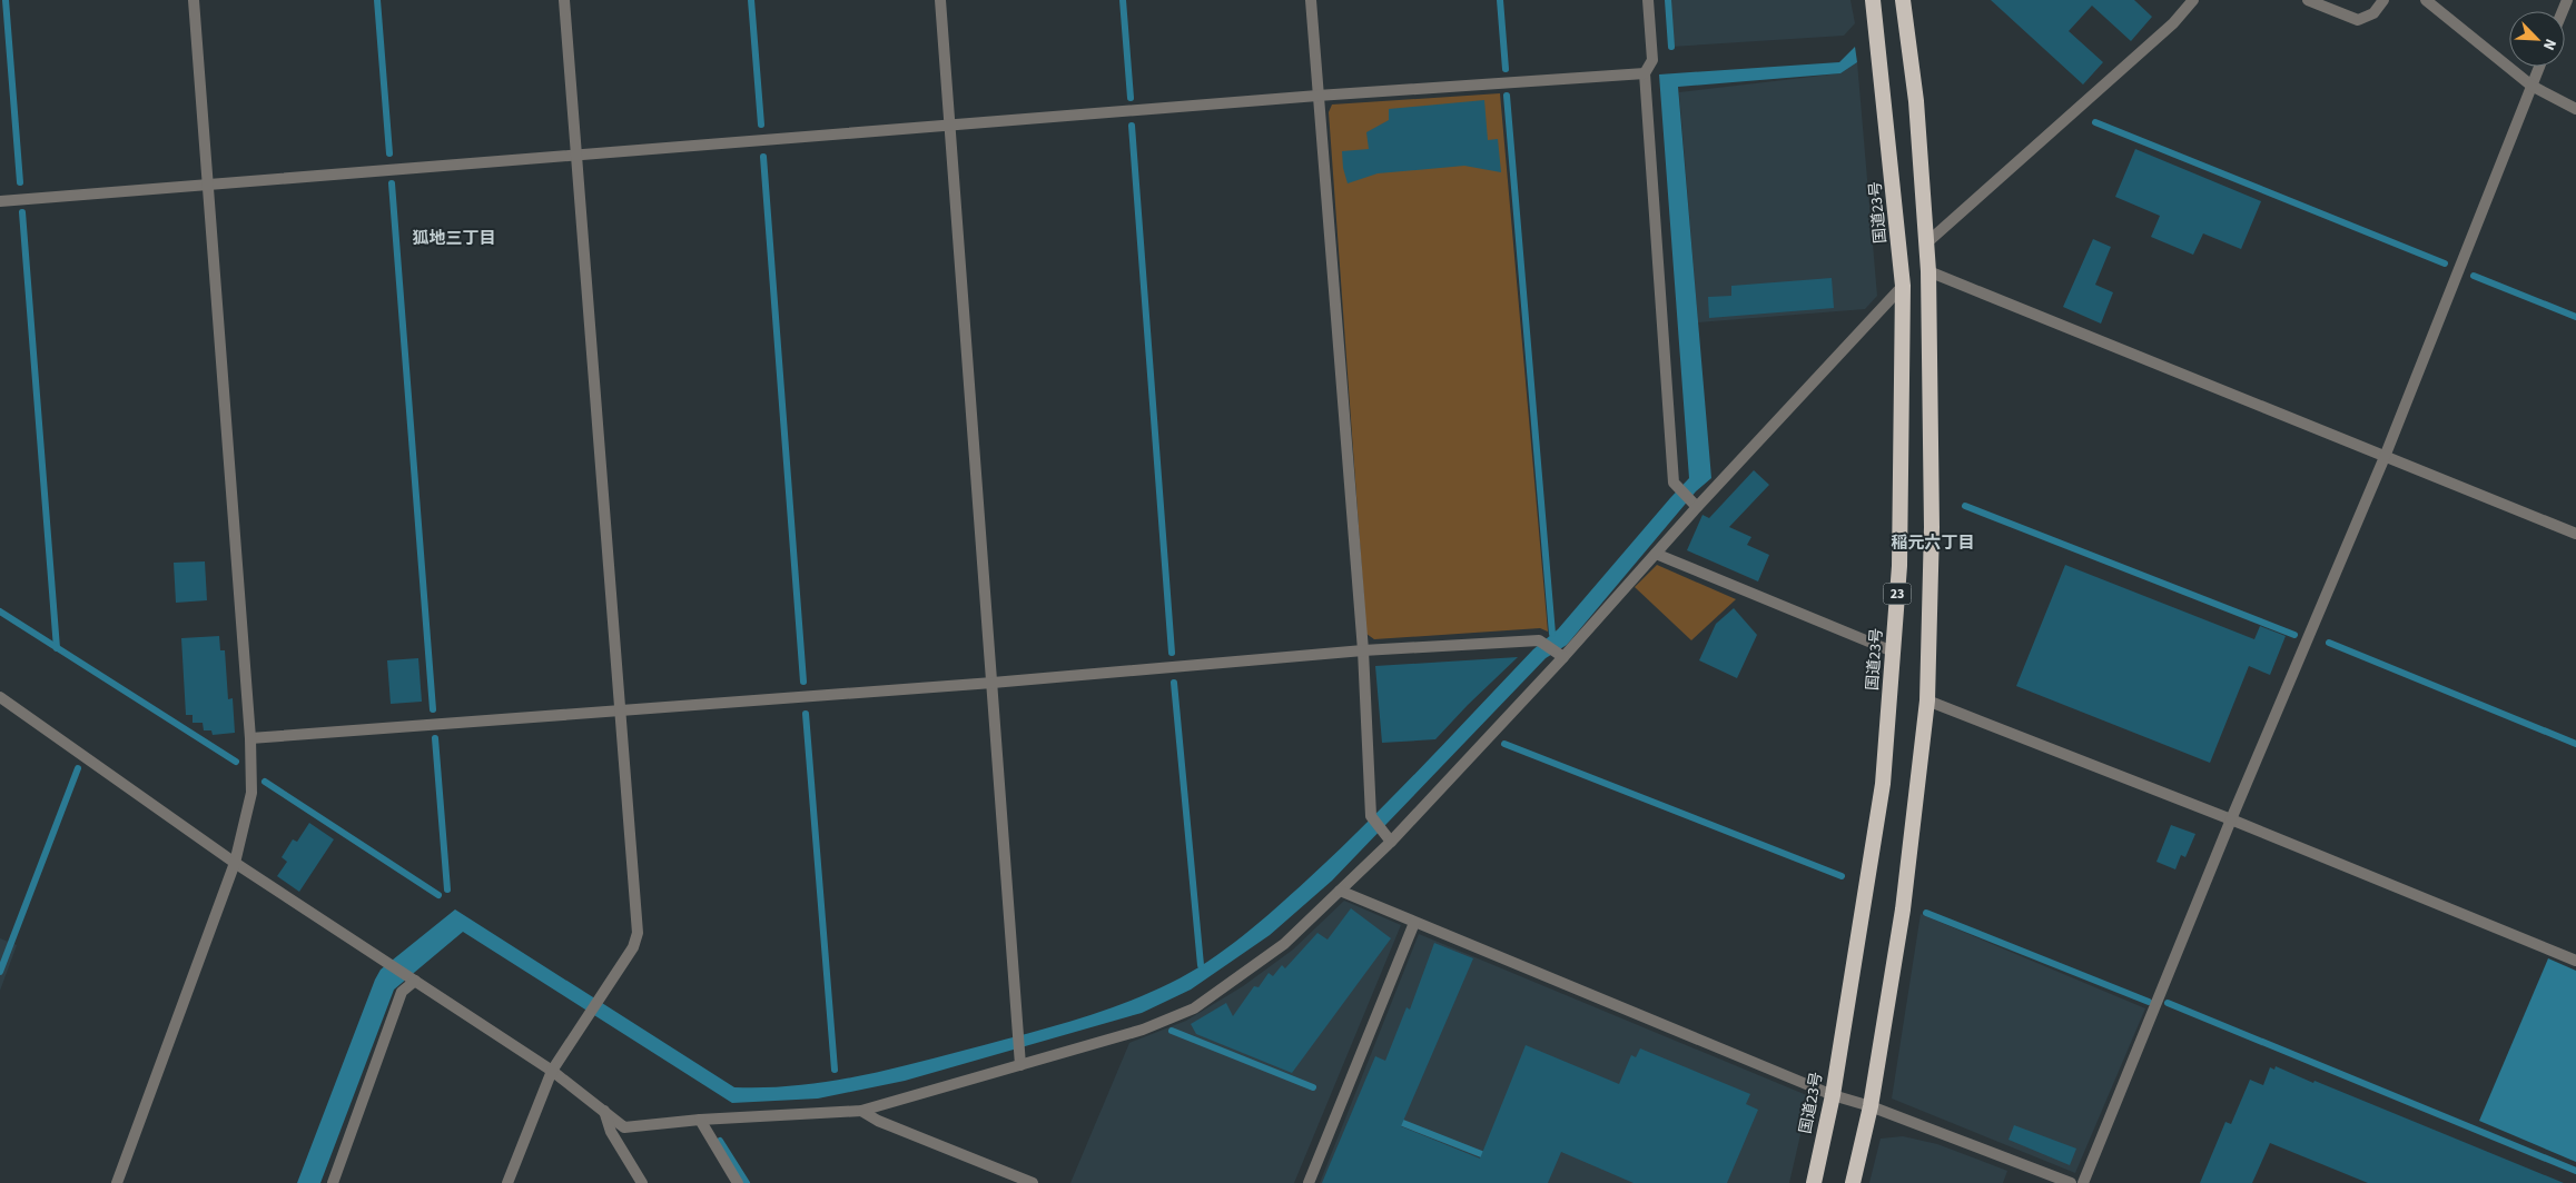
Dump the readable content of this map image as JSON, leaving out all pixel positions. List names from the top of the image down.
{
  "streets": {
    "highway": ["国道23号", "23"]
  },
  "districts": ["狐地三丁目", "稲元六丁目"],
  "north": "bottom right"
}
